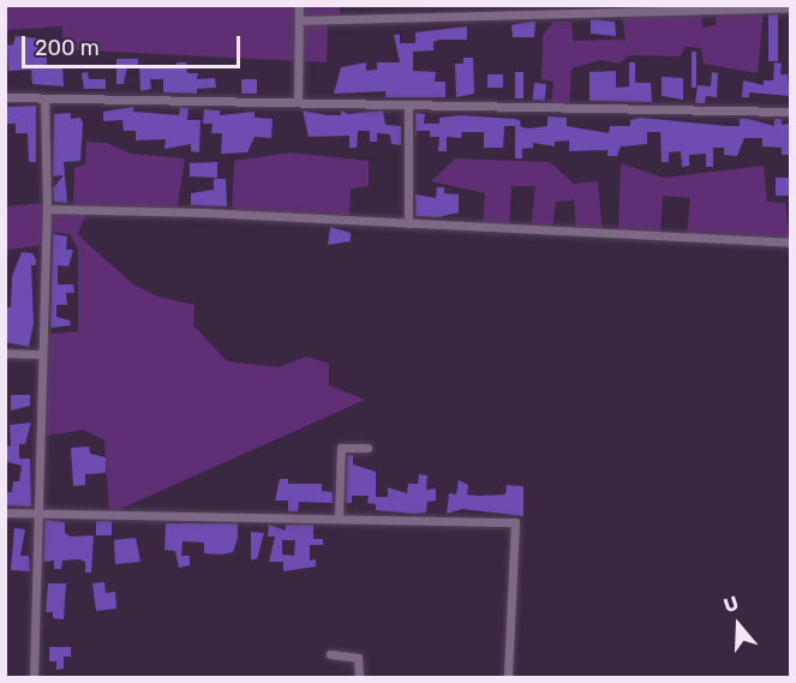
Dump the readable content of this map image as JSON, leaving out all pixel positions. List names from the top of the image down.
{
  "scale_bar": "200 m",
  "north": "top"
}
